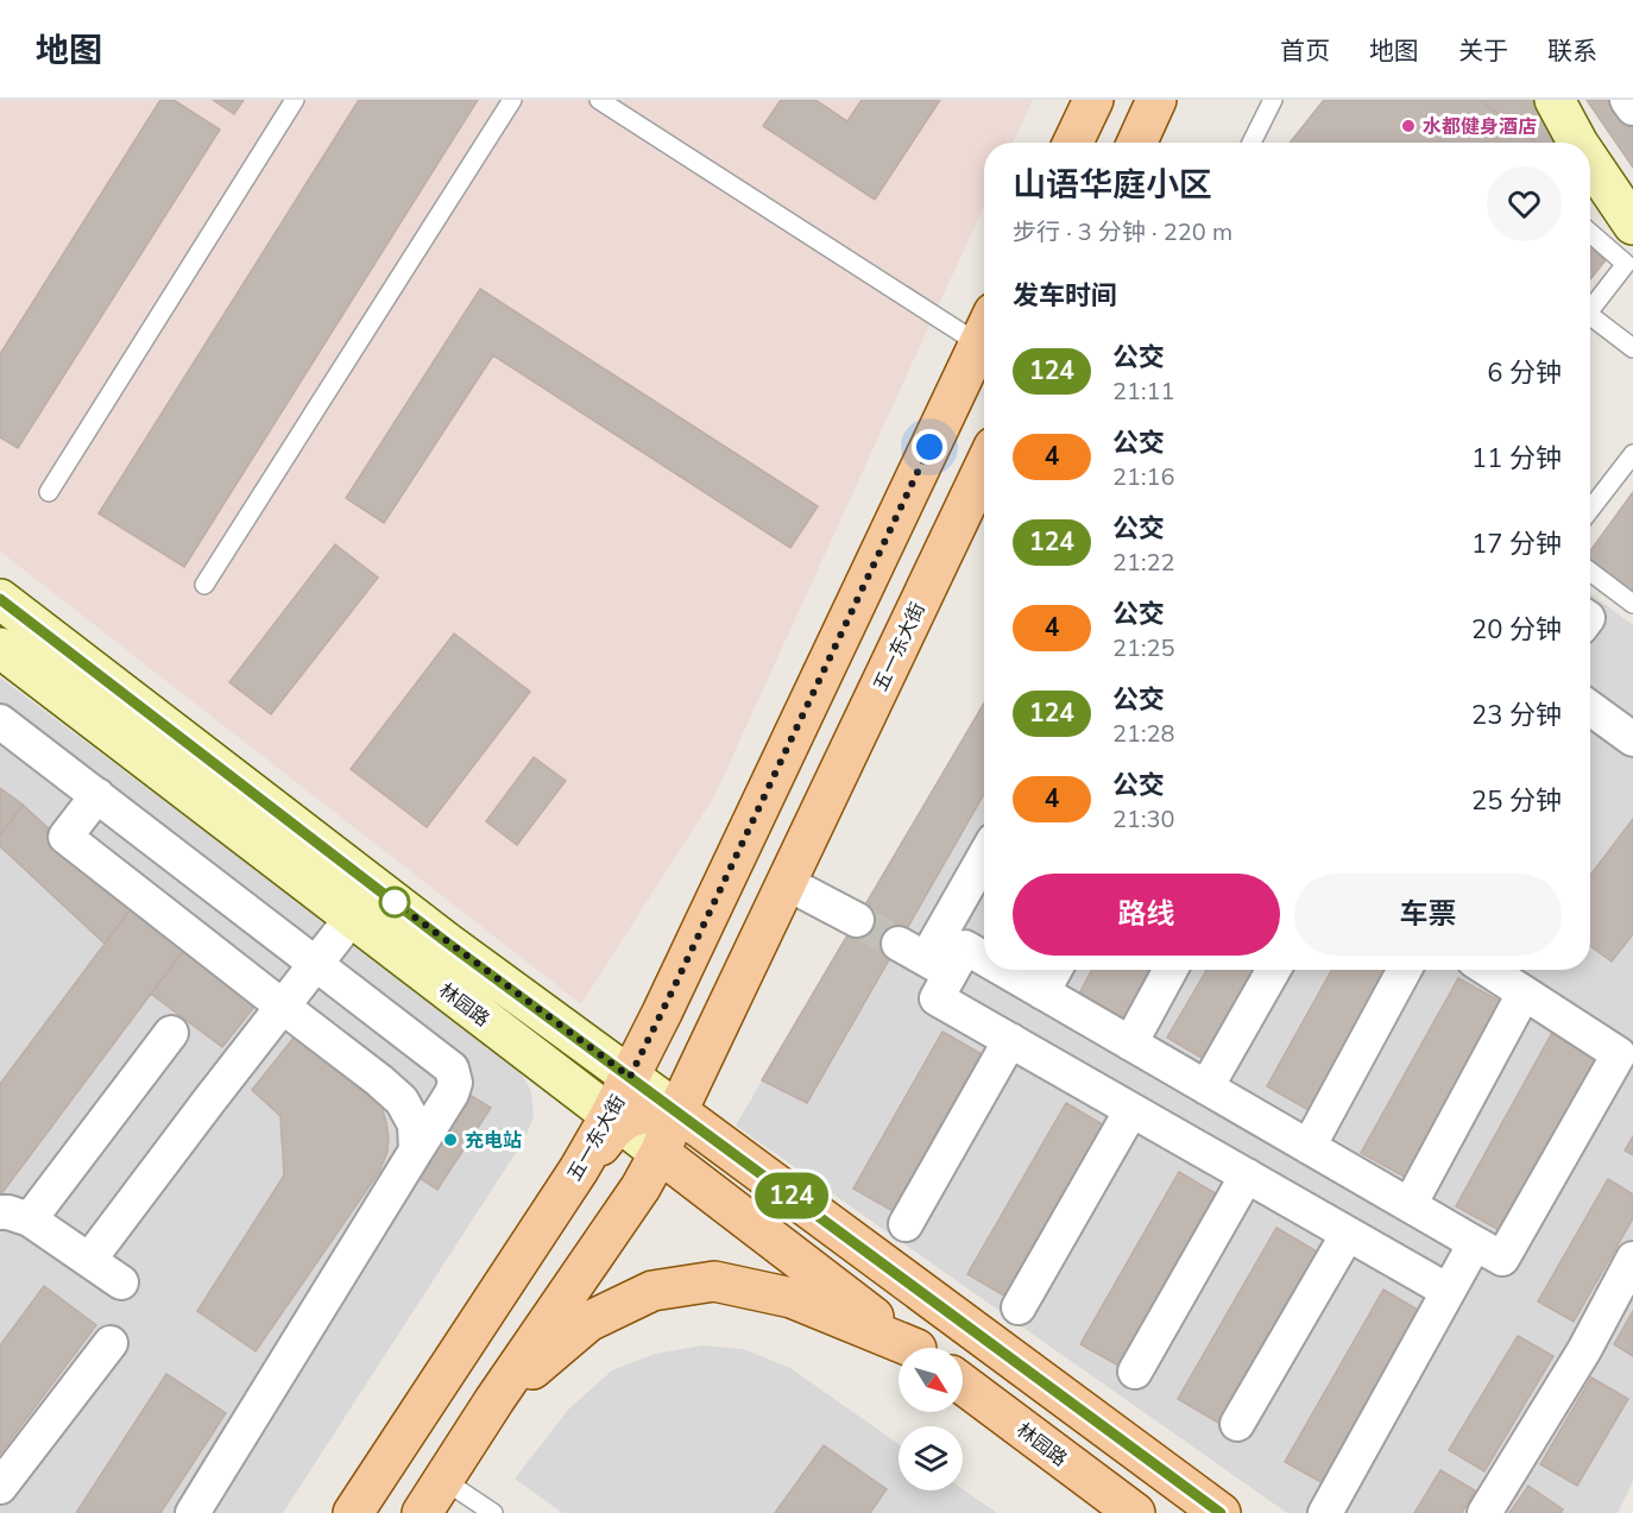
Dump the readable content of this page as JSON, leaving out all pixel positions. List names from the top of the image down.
{
  "streets": {
    "main road": ["五一东大街", "林园路"]
  },
  "crossings": [
    ["五一东大街", "林园路"]
  ],
  "places": ["水都健身酒店", "充电站"],
  "lines": ["bus line 124"],
  "north": "bottom right",
  "page": {
    "header": "地图",
    "nav": [
      "首页",
      "地图",
      "关于",
      "联系"
    ],
    "on_map": "124",
    "heading": [
      ["山语华庭小区", "步行 · 3 分钟 · 220 m"],
      "发车时间"
    ],
    "list": [
      {
        "mark": "124",
        "name": "公交",
        "note": "21:11",
        "value": "6 分钟"
      },
      {
        "mark": "4",
        "name": "公交",
        "note": "21:16",
        "value": "11 分钟"
      },
      {
        "mark": "124",
        "name": "公交",
        "note": "21:22",
        "value": "17 分钟"
      },
      {
        "mark": "4",
        "name": "公交",
        "note": "21:25",
        "value": "20 分钟"
      },
      {
        "mark": "124",
        "name": "公交",
        "note": "21:28",
        "value": "23 分钟"
      },
      {
        "mark": "4",
        "name": "公交",
        "note": "21:30",
        "value": "25 分钟"
      }
    ],
    "buttons": ["路线", "车票"]
  }
}
